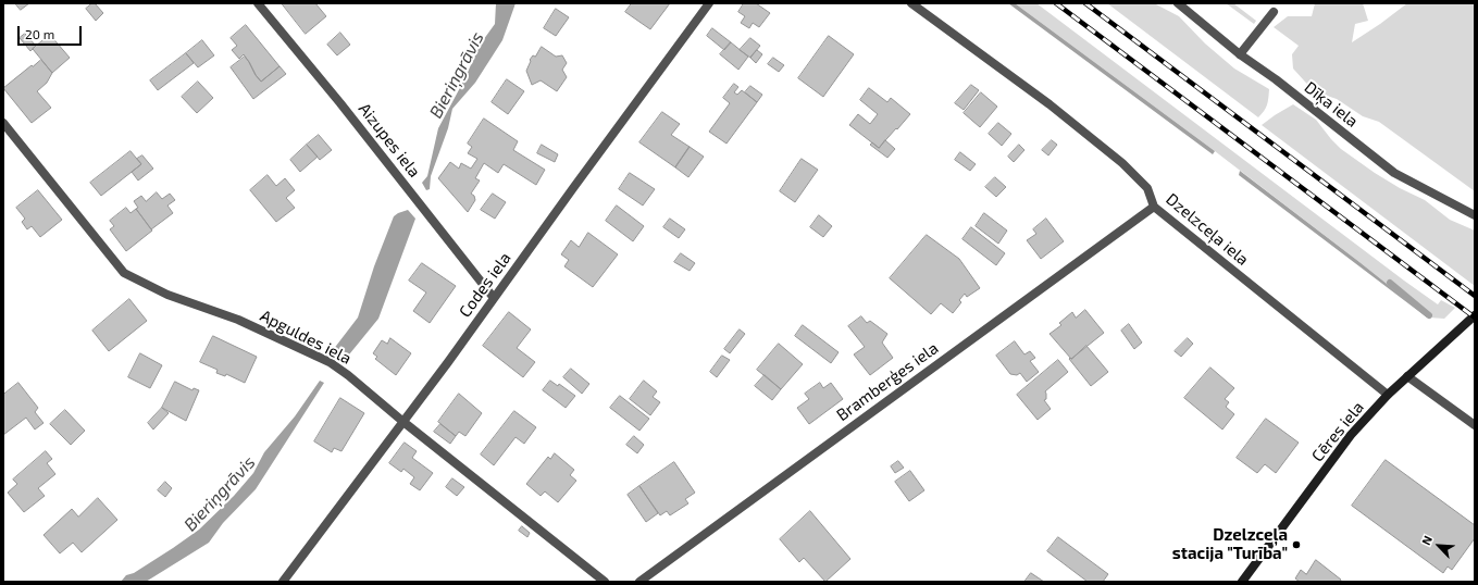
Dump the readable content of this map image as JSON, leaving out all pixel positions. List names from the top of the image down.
{
  "streets": {
    "main road": ["Cēres iela"],
    "street": [
      "Dīķa iela",
      "Aizupes iela",
      "Dzelzceļa iela",
      "Codes iela",
      "Apguldes iela",
      "Bramberģes iela"
    ]
  },
  "crossings": [
    ["Aizupes iela", "Codes iela"],
    ["Dzelzceļa iela", "Bramberģes iela"],
    ["Dzelzceļa iela", "Cēres iela"],
    ["Codes iela", "Apguldes iela"]
  ],
  "water": ["Bieriņgrāvis"],
  "places": ["Dzelzceļa stacija \"Turība\""],
  "scale_bar": "20 m",
  "north": "top left"
}
